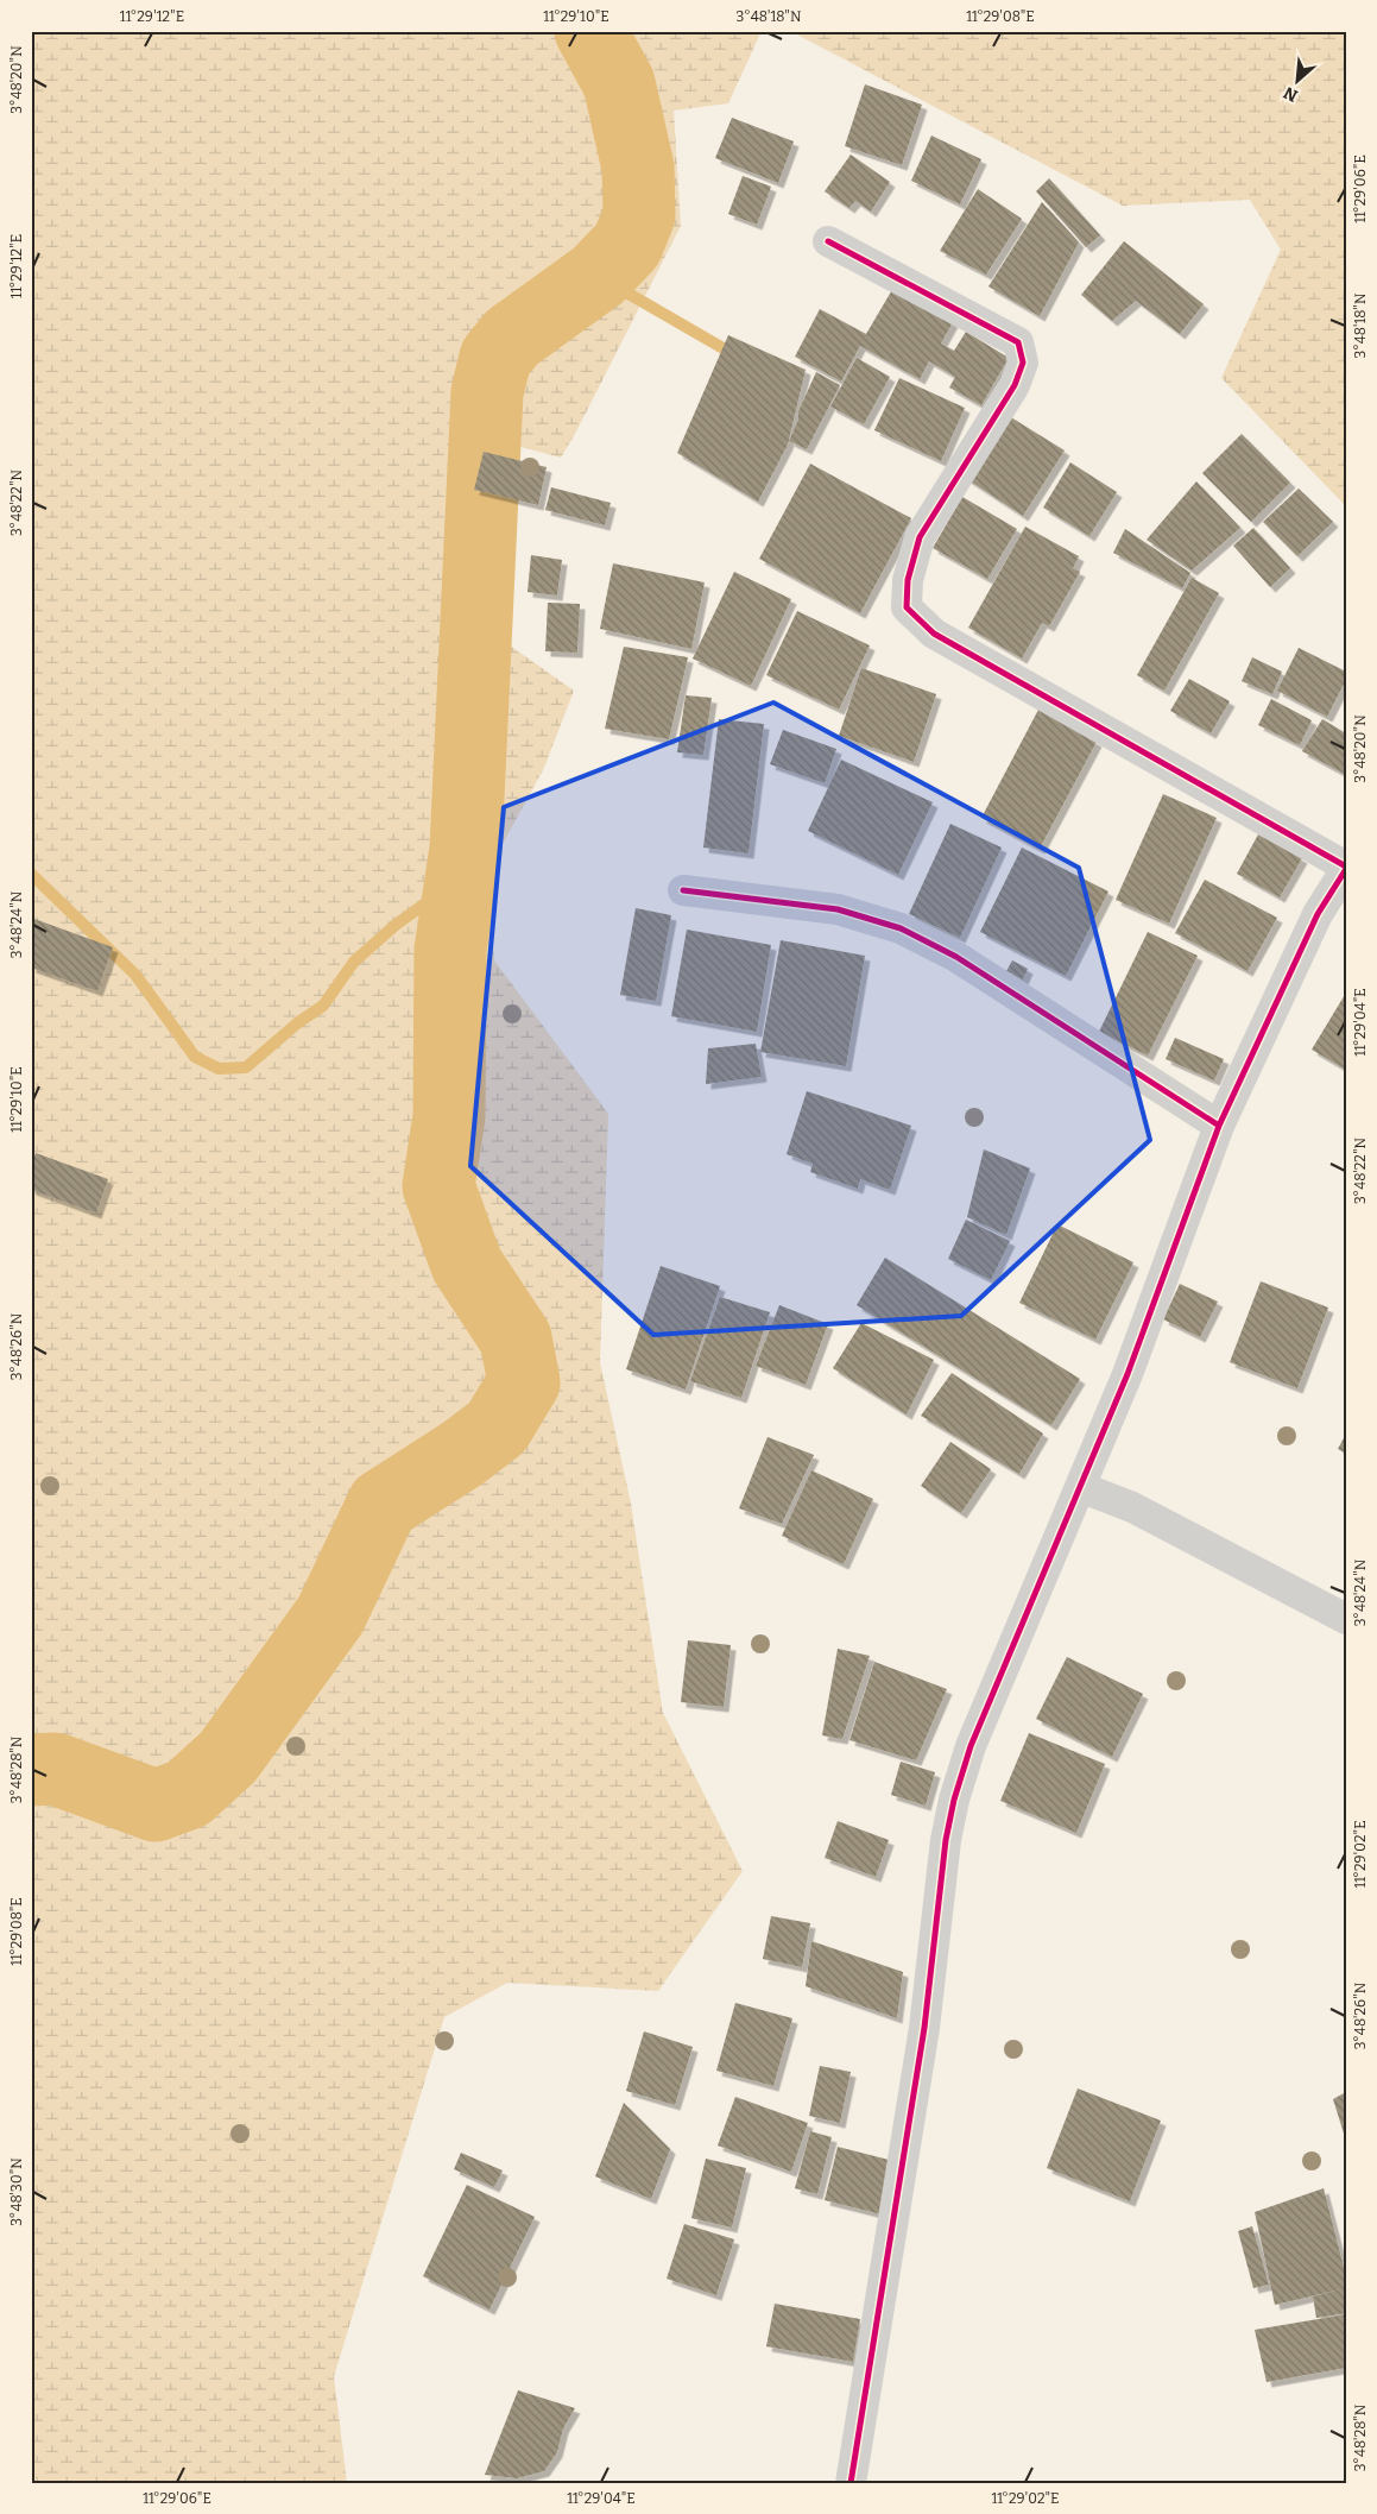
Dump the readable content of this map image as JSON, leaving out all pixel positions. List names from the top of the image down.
{
  "north": "bottom left",
  "coordinates": [
    "11°29'12\"E",
    "11°29'10\"E",
    "3°48'18\"N",
    "11°29'08\"E",
    "3°48'20\"N",
    "11°29'06\"E",
    "3°48'22\"N",
    "3°48'24\"N",
    "11°29'04\"E",
    "3°48'26\"N",
    "3°48'28\"N",
    "11°29'02\"E",
    "3°48'30\"N"
  ]
}
